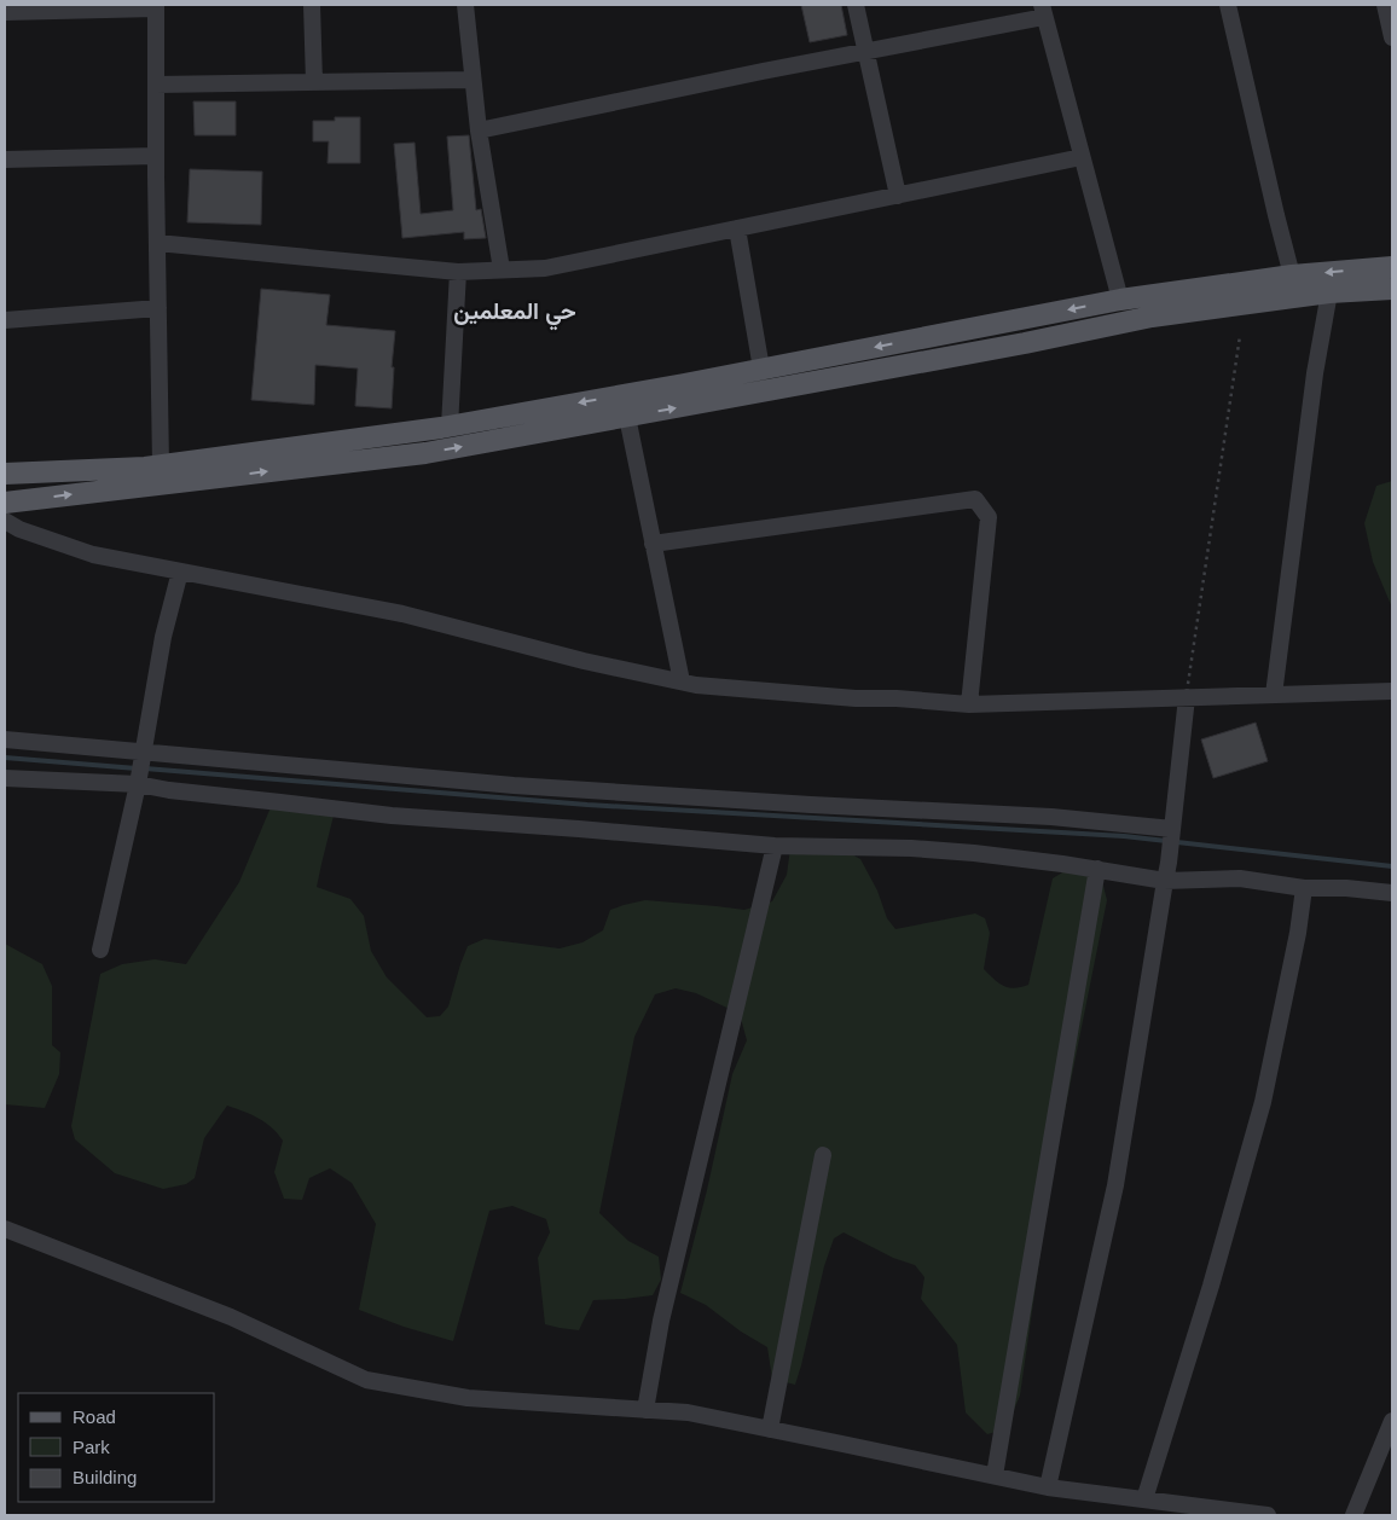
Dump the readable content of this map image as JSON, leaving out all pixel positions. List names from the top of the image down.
{
  "districts": ["حي المعلمين"],
  "legend": ["Road", "Park", "Building"]
}
